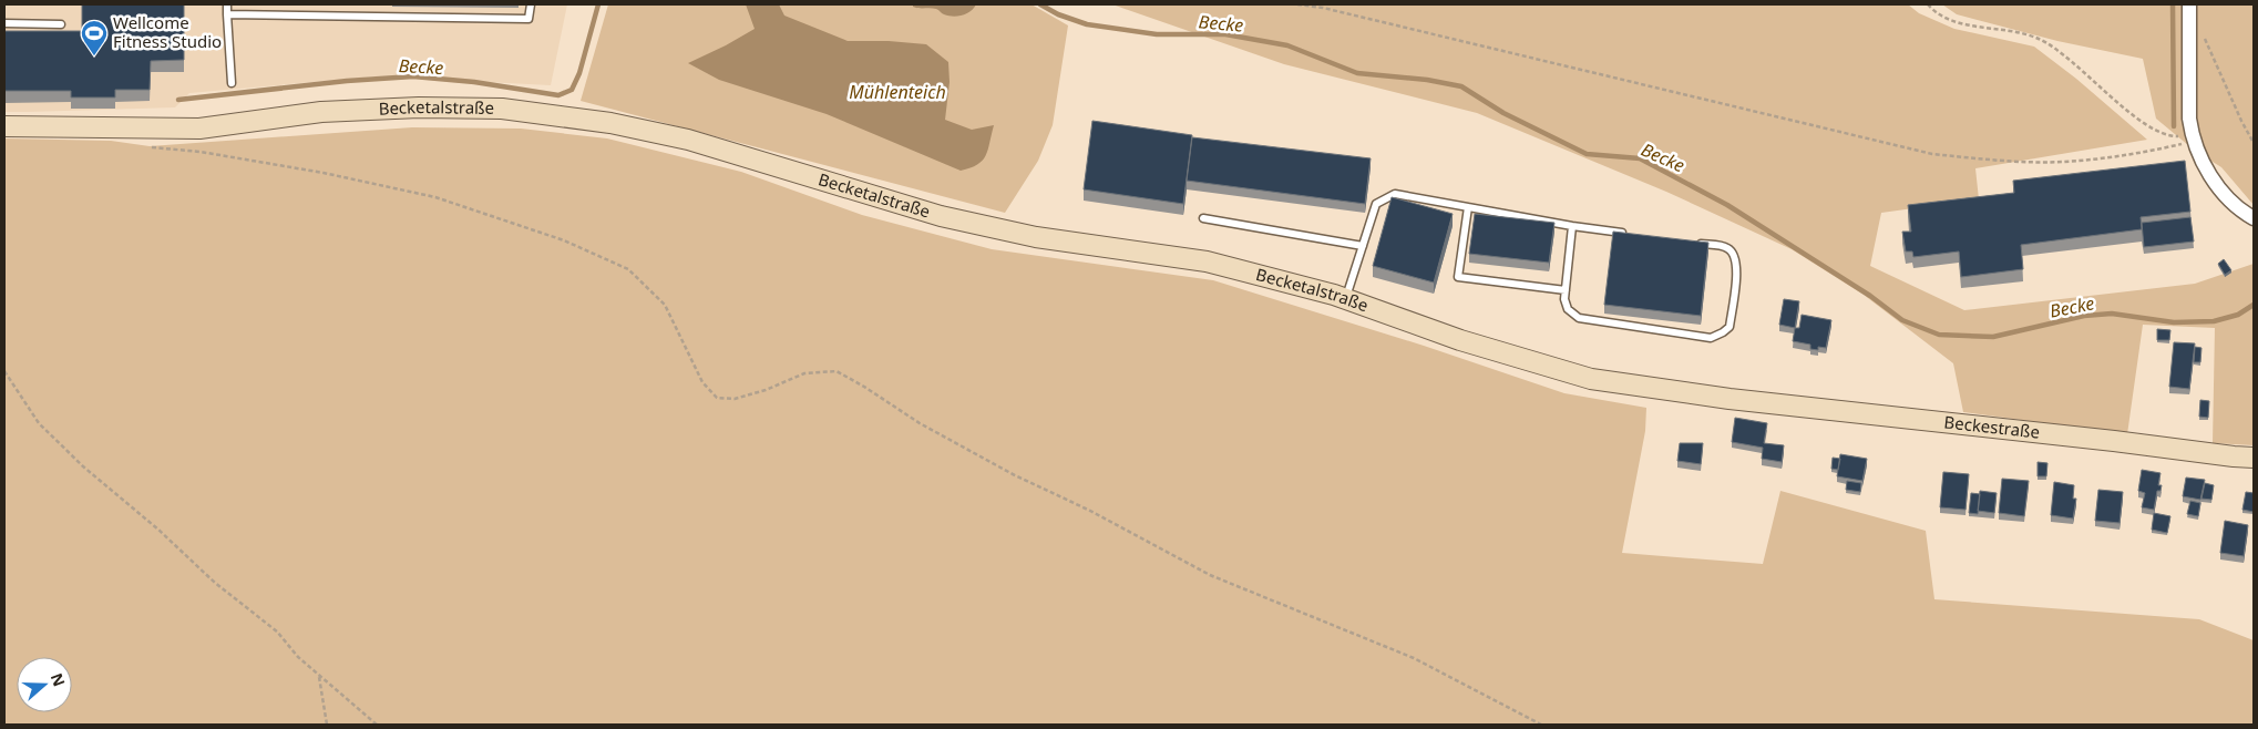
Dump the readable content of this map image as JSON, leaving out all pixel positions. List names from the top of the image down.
{
  "streets": {
    "main road": ["Becketalstraße", "Beckestraße"]
  },
  "crossings": [
    ["Becketalstraße", "Beckestraße"]
  ],
  "water": ["Becke", "Mühlenteich"],
  "places": {
    "sports": ["Wellcome Fitness Studio"]
  },
  "north": "right"
}
